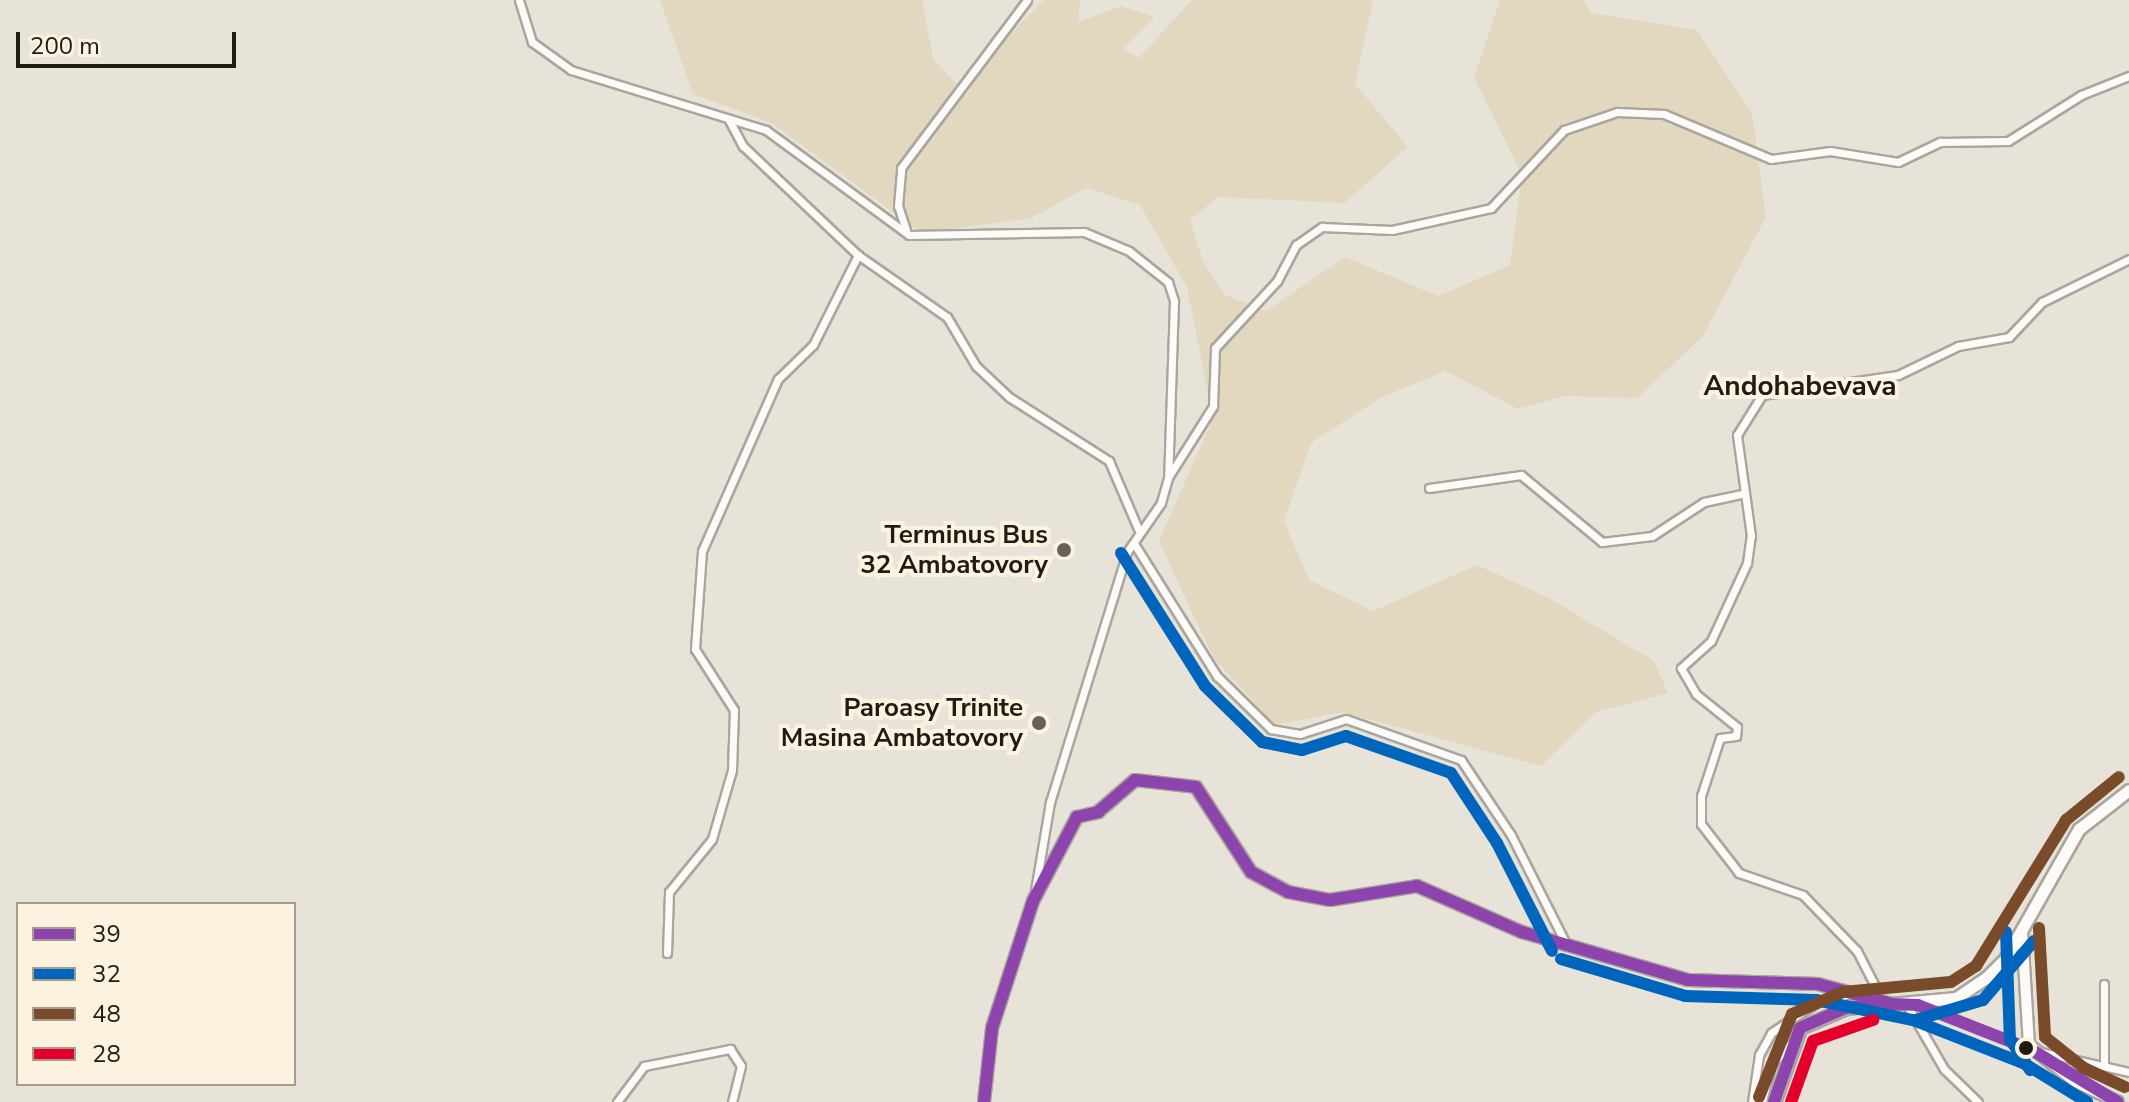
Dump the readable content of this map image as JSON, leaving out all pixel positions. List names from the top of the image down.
{
  "districts": ["Andohabevava"],
  "places": ["Terminus Bus 32 Ambatovory", "Paroasy Trinite Masina Ambatovory"],
  "lines": [
    "transit line 32",
    "transit line 48",
    "transit line 39",
    "transit line 28"
  ],
  "legend": [
    "39",
    "32",
    "48",
    "28"
  ],
  "scale_bar": "200 m"
}
